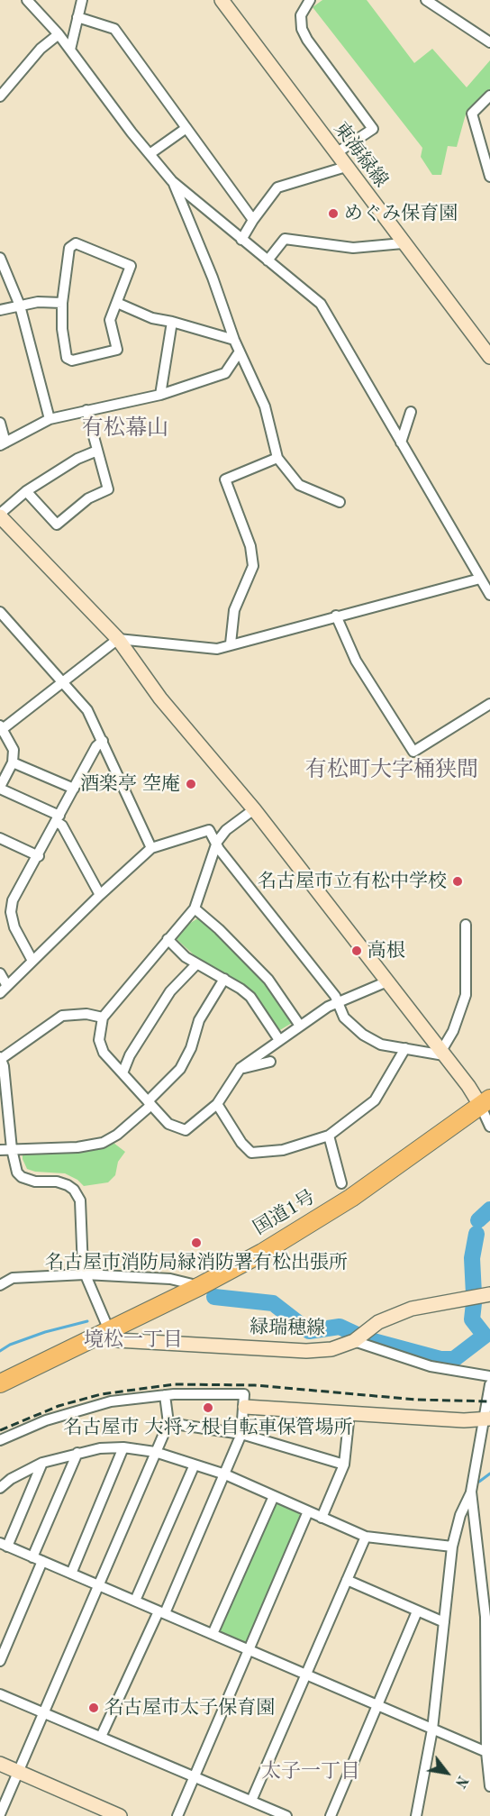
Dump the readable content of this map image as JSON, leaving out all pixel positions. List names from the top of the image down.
{
  "streets": {
    "highway": ["国道1号"],
    "street": ["東海緑線", "緑瑞穂線"]
  },
  "crossings": [
    ["国道1号", "緑瑞穂線"]
  ],
  "districts": [
    "有松幕山",
    "有松町大字桶狭間",
    "境松一丁目",
    "太子一丁目"
  ],
  "places": [
    "めぐみ保育園",
    "酒楽亭 空庵",
    "名古屋市立有松中学校",
    "高根",
    "名古屋市消防局緑消防署有松出張所",
    "名古屋市 大将ヶ根自転車保管場所",
    "名古屋市太子保育園"
  ],
  "north": "bottom right"
}
